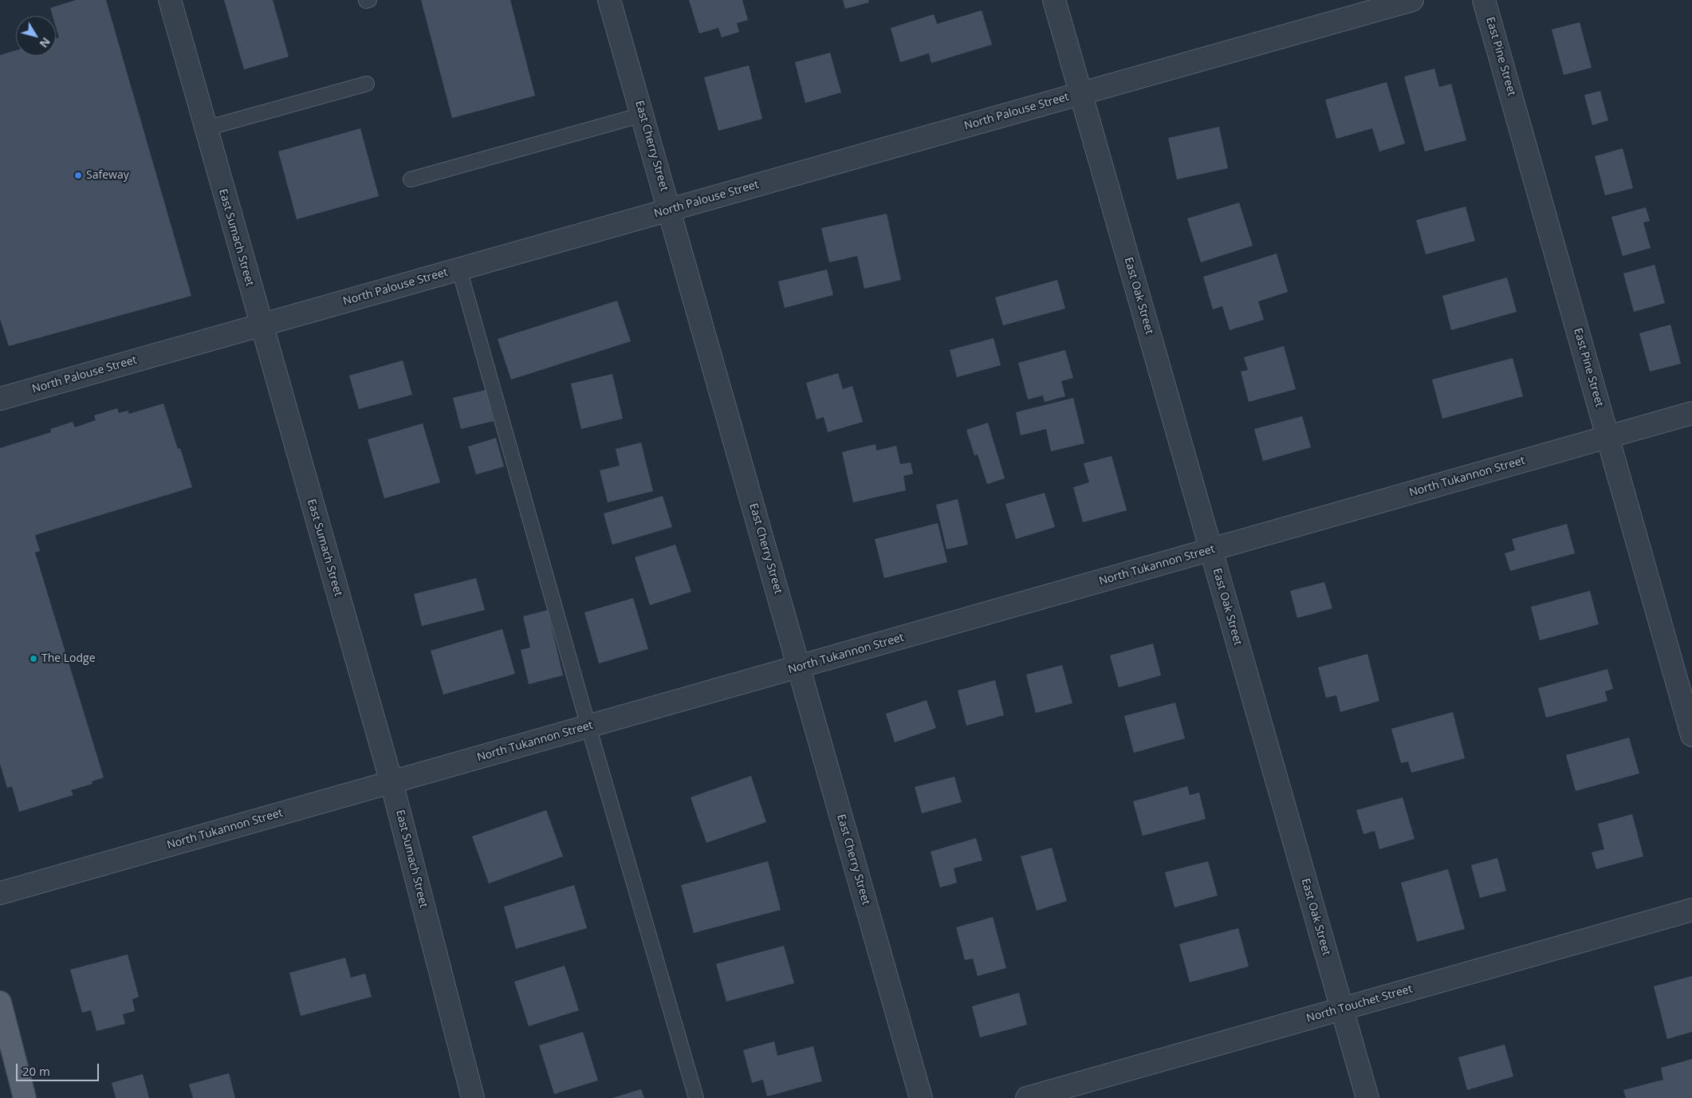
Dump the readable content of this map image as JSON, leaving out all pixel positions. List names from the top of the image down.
{
  "streets": {
    "street": [
      "East Pine Street",
      "North Palouse Street",
      "East Cherry Street",
      "East Sumach Street",
      "East Oak Street",
      "North Tukannon Street",
      "North Touchet Street"
    ]
  },
  "crossings": [
    ["East Pine Street", "North Tukannon Street"],
    ["North Palouse Street", "East Cherry Street"],
    ["North Palouse Street", "East Sumach Street"],
    ["North Palouse Street", "East Oak Street"],
    ["East Cherry Street", "North Tukannon Street"],
    ["East Sumach Street", "North Tukannon Street"],
    ["East Oak Street", "North Tukannon Street"],
    ["East Oak Street", "North Touchet Street"]
  ],
  "places": ["Safeway", "The Lodge"],
  "scale_bar": "20 m",
  "north": "bottom right"
}
